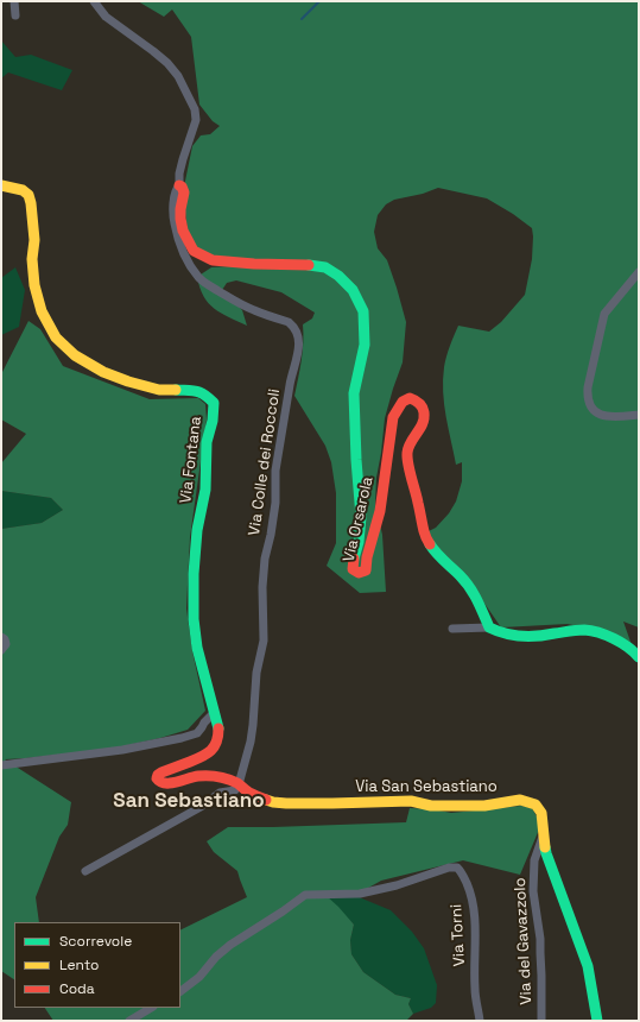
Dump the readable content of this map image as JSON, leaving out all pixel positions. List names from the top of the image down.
{
  "streets": {
    "street": [
      "Via Fontana",
      "Via Colle dei Roccoli",
      "Via Orsarola",
      "Via San Sebastiano",
      "Via Torni",
      "Via del Gavazzolo"
    ]
  },
  "crossings": [
    ["Via Fontana", "Via San Sebastiano"],
    ["Via Colle dei Roccoli", "Via Orsarola"],
    ["Via Colle dei Roccoli", "Via San Sebastiano"],
    ["Via San Sebastiano", "Via del Gavazzolo"]
  ],
  "districts": ["San Sebastiano"],
  "legend": ["Scorrevole", "Lento", "Coda"]
}
